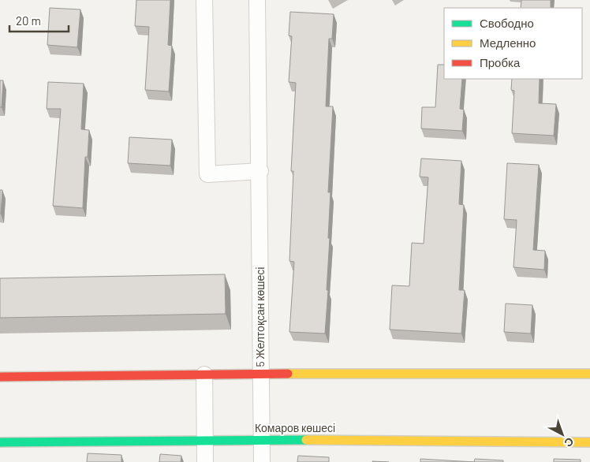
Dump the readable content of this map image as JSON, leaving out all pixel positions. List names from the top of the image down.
{
  "streets": {
    "street": ["5 Желтоқсан көшесі", "Комаров көшесі"]
  },
  "crossings": [
    ["5 Желтоқсан көшесі", "Комаров көшесі"]
  ],
  "legend": ["Свободно", "Медленно", "Пробка"],
  "scale_bar": "20 m",
  "north": "bottom right"
}
